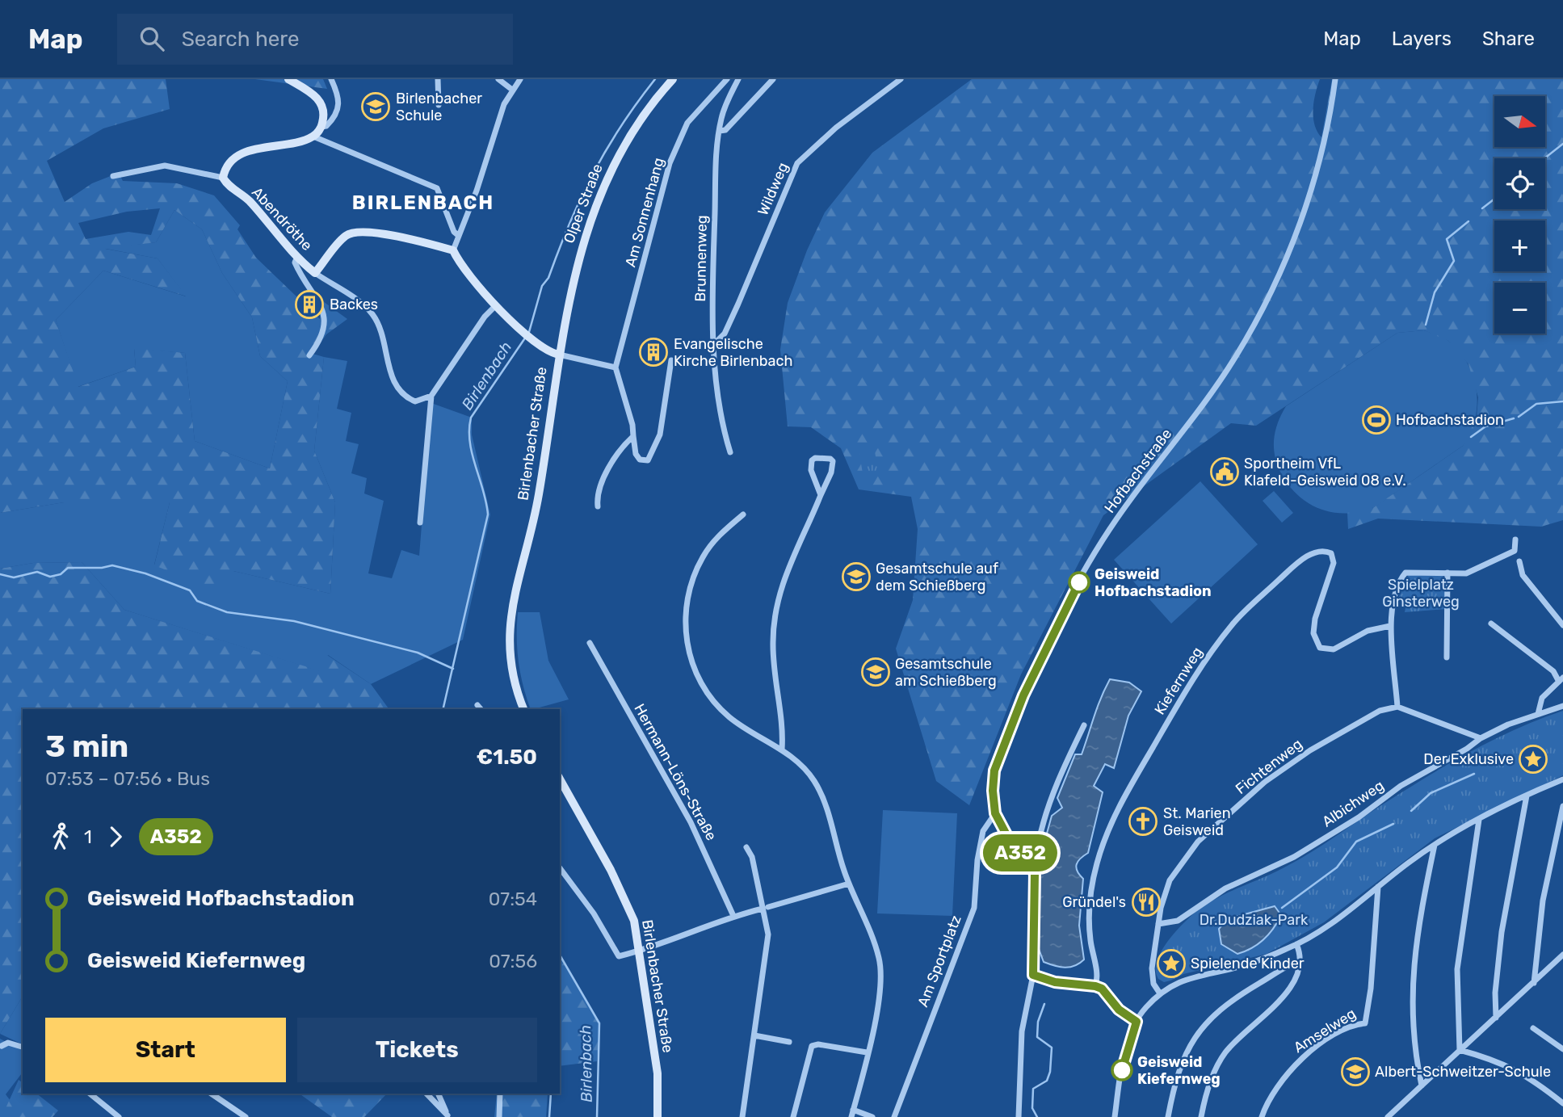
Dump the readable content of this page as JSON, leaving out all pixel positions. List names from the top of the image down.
{
  "streets": {
    "main road": ["Olper Straße", "Abendröthe", "Birlenbacher Straße"],
    "street": [
      "Wildweg",
      "Am Sonnenhang",
      "Brunnenweg",
      "Hofbachstraße",
      "Kiefernweg",
      "Fichtenweg",
      "Hermann-Löns-Straße",
      "Albichweg",
      "Am Sportplatz",
      "Amselweg"
    ]
  },
  "crossings": [
    ["Wildweg", "Brunnenweg"],
    ["Olper Straße", "Birlenbacher Straße"],
    ["Abendröthe", "Birlenbacher Straße"],
    ["Hofbachstraße", "Am Sportplatz"],
    ["Fichtenweg", "Albichweg"]
  ],
  "districts": ["BIRLENBACH"],
  "water": ["Birlenbach"],
  "parks": ["Spielplatz Ginsterweg", "Dr.Dudziak-Park"],
  "places": {
    "school or university": [
      "Birlenbacher Schule",
      "Gesamtschule auf dem Schießberg",
      "Gesamtschule am Schießberg",
      "Albert-Schweitzer-Schule"
    ],
    "building": ["Backes", "Evangelische Kirche Birlenbach"],
    "sports": ["Hofbachstadion"],
    "public building": ["Sportheim VfL Klafeld-Geisweid 08 e.V."],
    "other": ["Geisweid Hofbachstadion", "Geisweid Kiefernweg"],
    "place": ["Der Exklusive", "Spielende Kinder"],
    "church": ["St. Marien Geisweid"],
    "restaurant": ["Gründel's"]
  },
  "lines": ["bus line A352"],
  "north": "right",
  "page": {
    "header": "Map",
    "search": "Search here",
    "nav": ["Map", "Layers", "Share"],
    "on_map": "A352",
    "map_buttons": ["+", "−"],
    "heading": ["3 min", "07:53 – 07:56 · Bus", "€1.50"],
    "legs": ["1", "A352"],
    "list": [
      {
        "name": "Geisweid Hofbachstadion",
        "value": "07:54"
      },
      {
        "name": "Geisweid Kiefernweg",
        "value": "07:56"
      }
    ],
    "buttons": ["Start", "Tickets"]
  }
}
